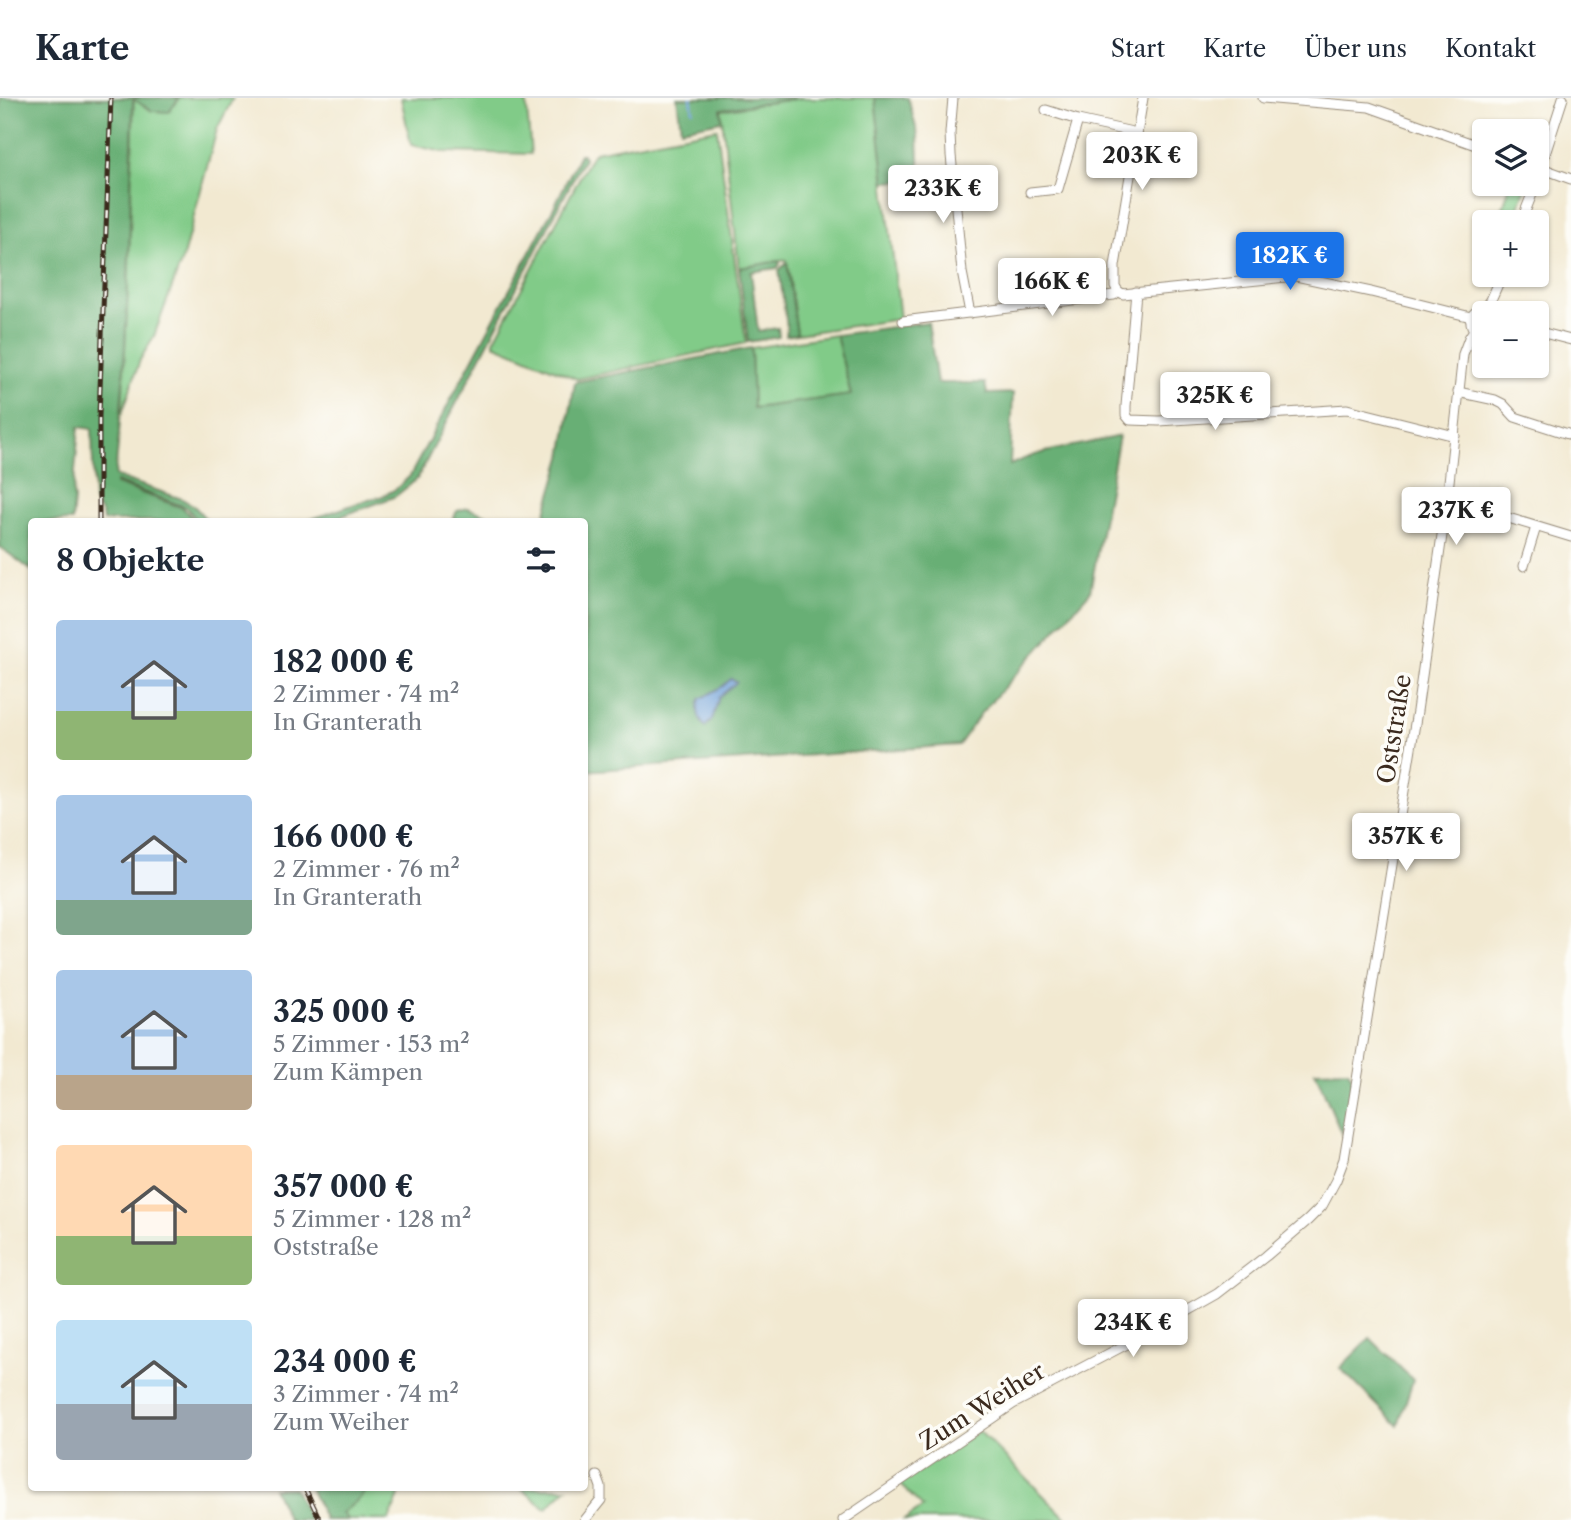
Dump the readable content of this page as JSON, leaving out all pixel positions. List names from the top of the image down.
{
  "streets": {
    "street": ["Oststraße", "Zum Weiher"]
  },
  "crossings": [
    ["Oststraße", "Zum Weiher"]
  ],
  "page": {
    "header": "Karte",
    "nav": [
      "Start",
      "Karte",
      "Über uns",
      "Kontakt"
    ],
    "map_buttons": ["+", "−"],
    "price": [
      "203K €",
      "233K €",
      "182K €",
      "166K €",
      "325K €",
      "237K €",
      "357K €",
      "234K €"
    ],
    "heading": "8 Objekte",
    "list": [
      {
        "name": "182 000 €",
        "note": "2 Zimmer · 74 m² · In Granterath"
      },
      {
        "name": "166 000 €",
        "note": "2 Zimmer · 76 m² · In Granterath"
      },
      {
        "name": "325 000 €",
        "note": "5 Zimmer · 153 m² · Zum Kämpen"
      },
      {
        "name": "357 000 €",
        "note": "5 Zimmer · 128 m² · Oststraße"
      },
      {
        "name": "234 000 €",
        "note": "3 Zimmer · 74 m² · Zum Weiher"
      }
    ]
  }
}
